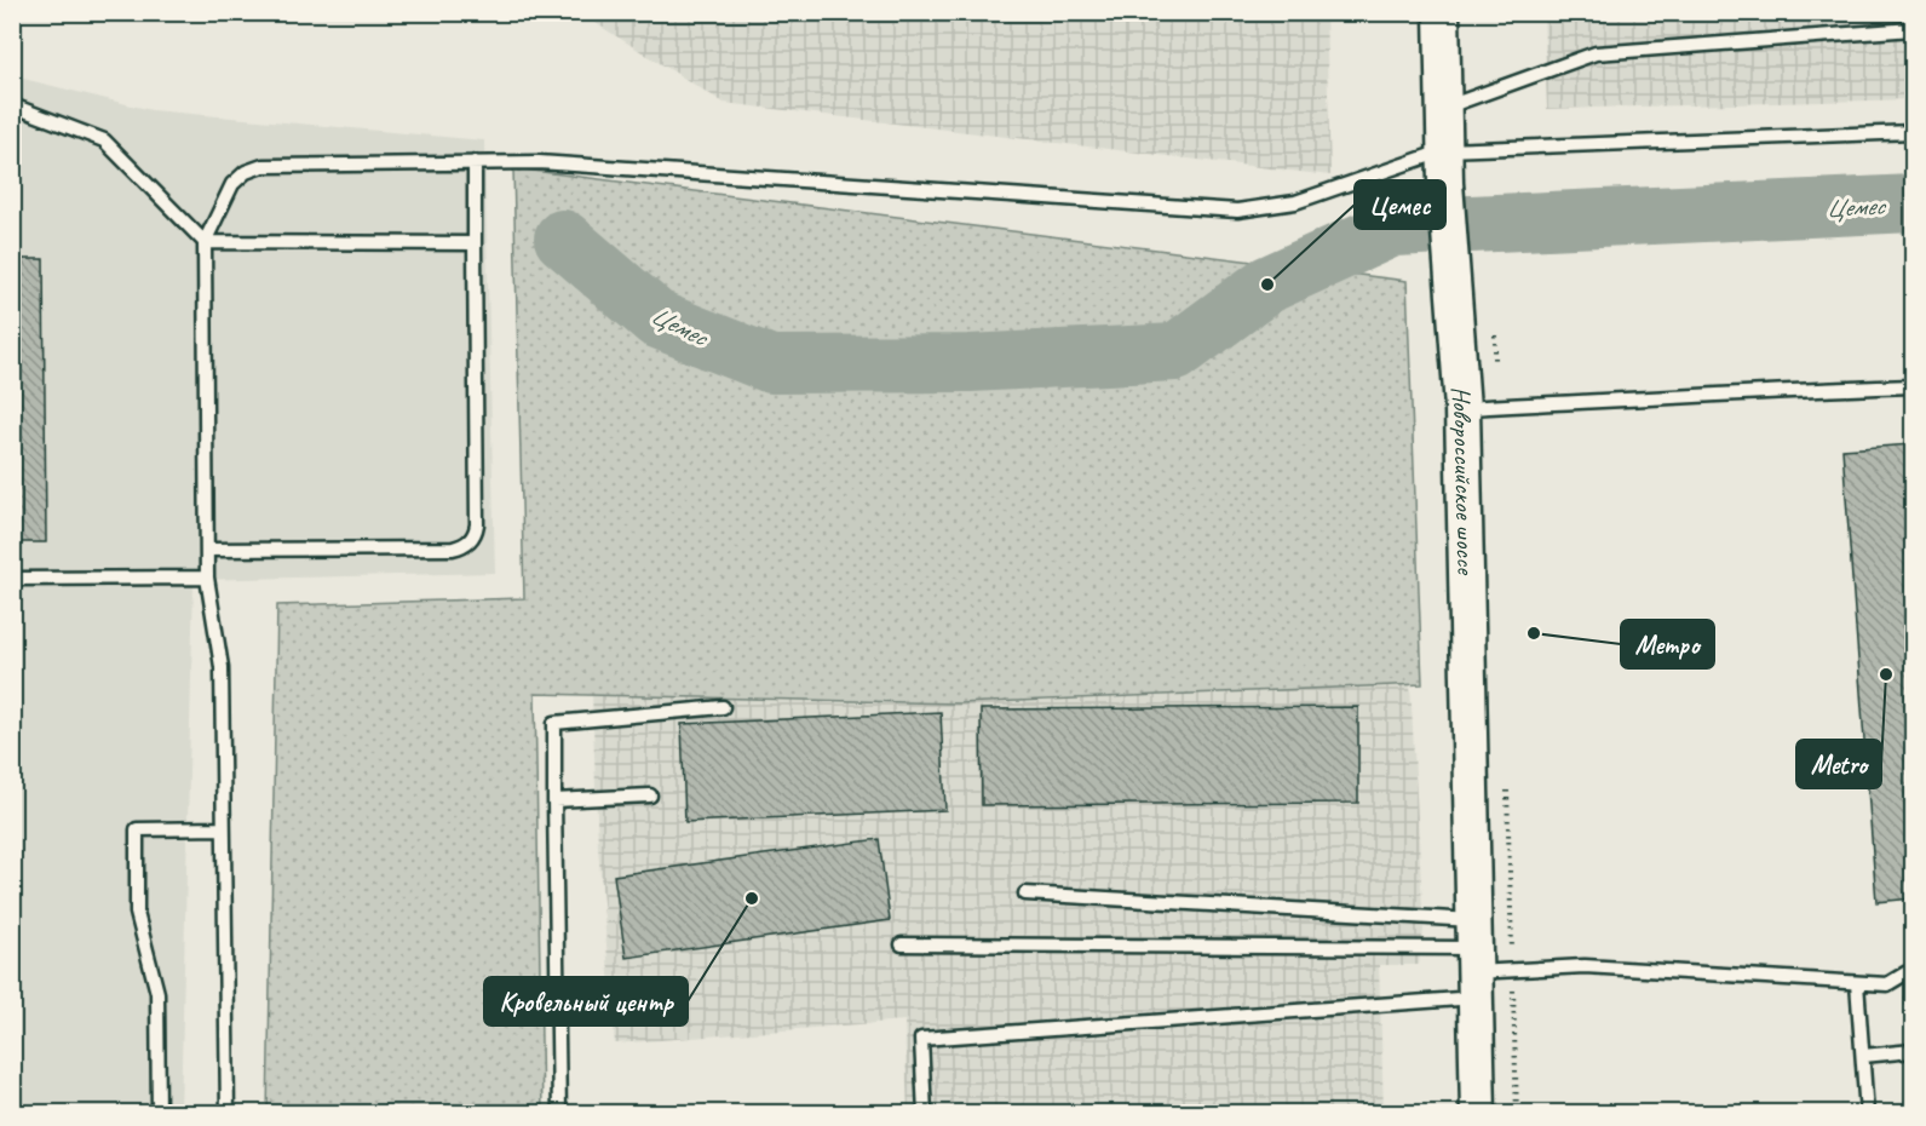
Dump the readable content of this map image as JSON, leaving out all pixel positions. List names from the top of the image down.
{
  "streets": {
    "main road": ["Новороссийское шоссе"]
  },
  "water": ["Цемес"],
  "places": [
    "Цемес",
    "Метро",
    "Metro",
    "Кровельный центр"
  ]
}
